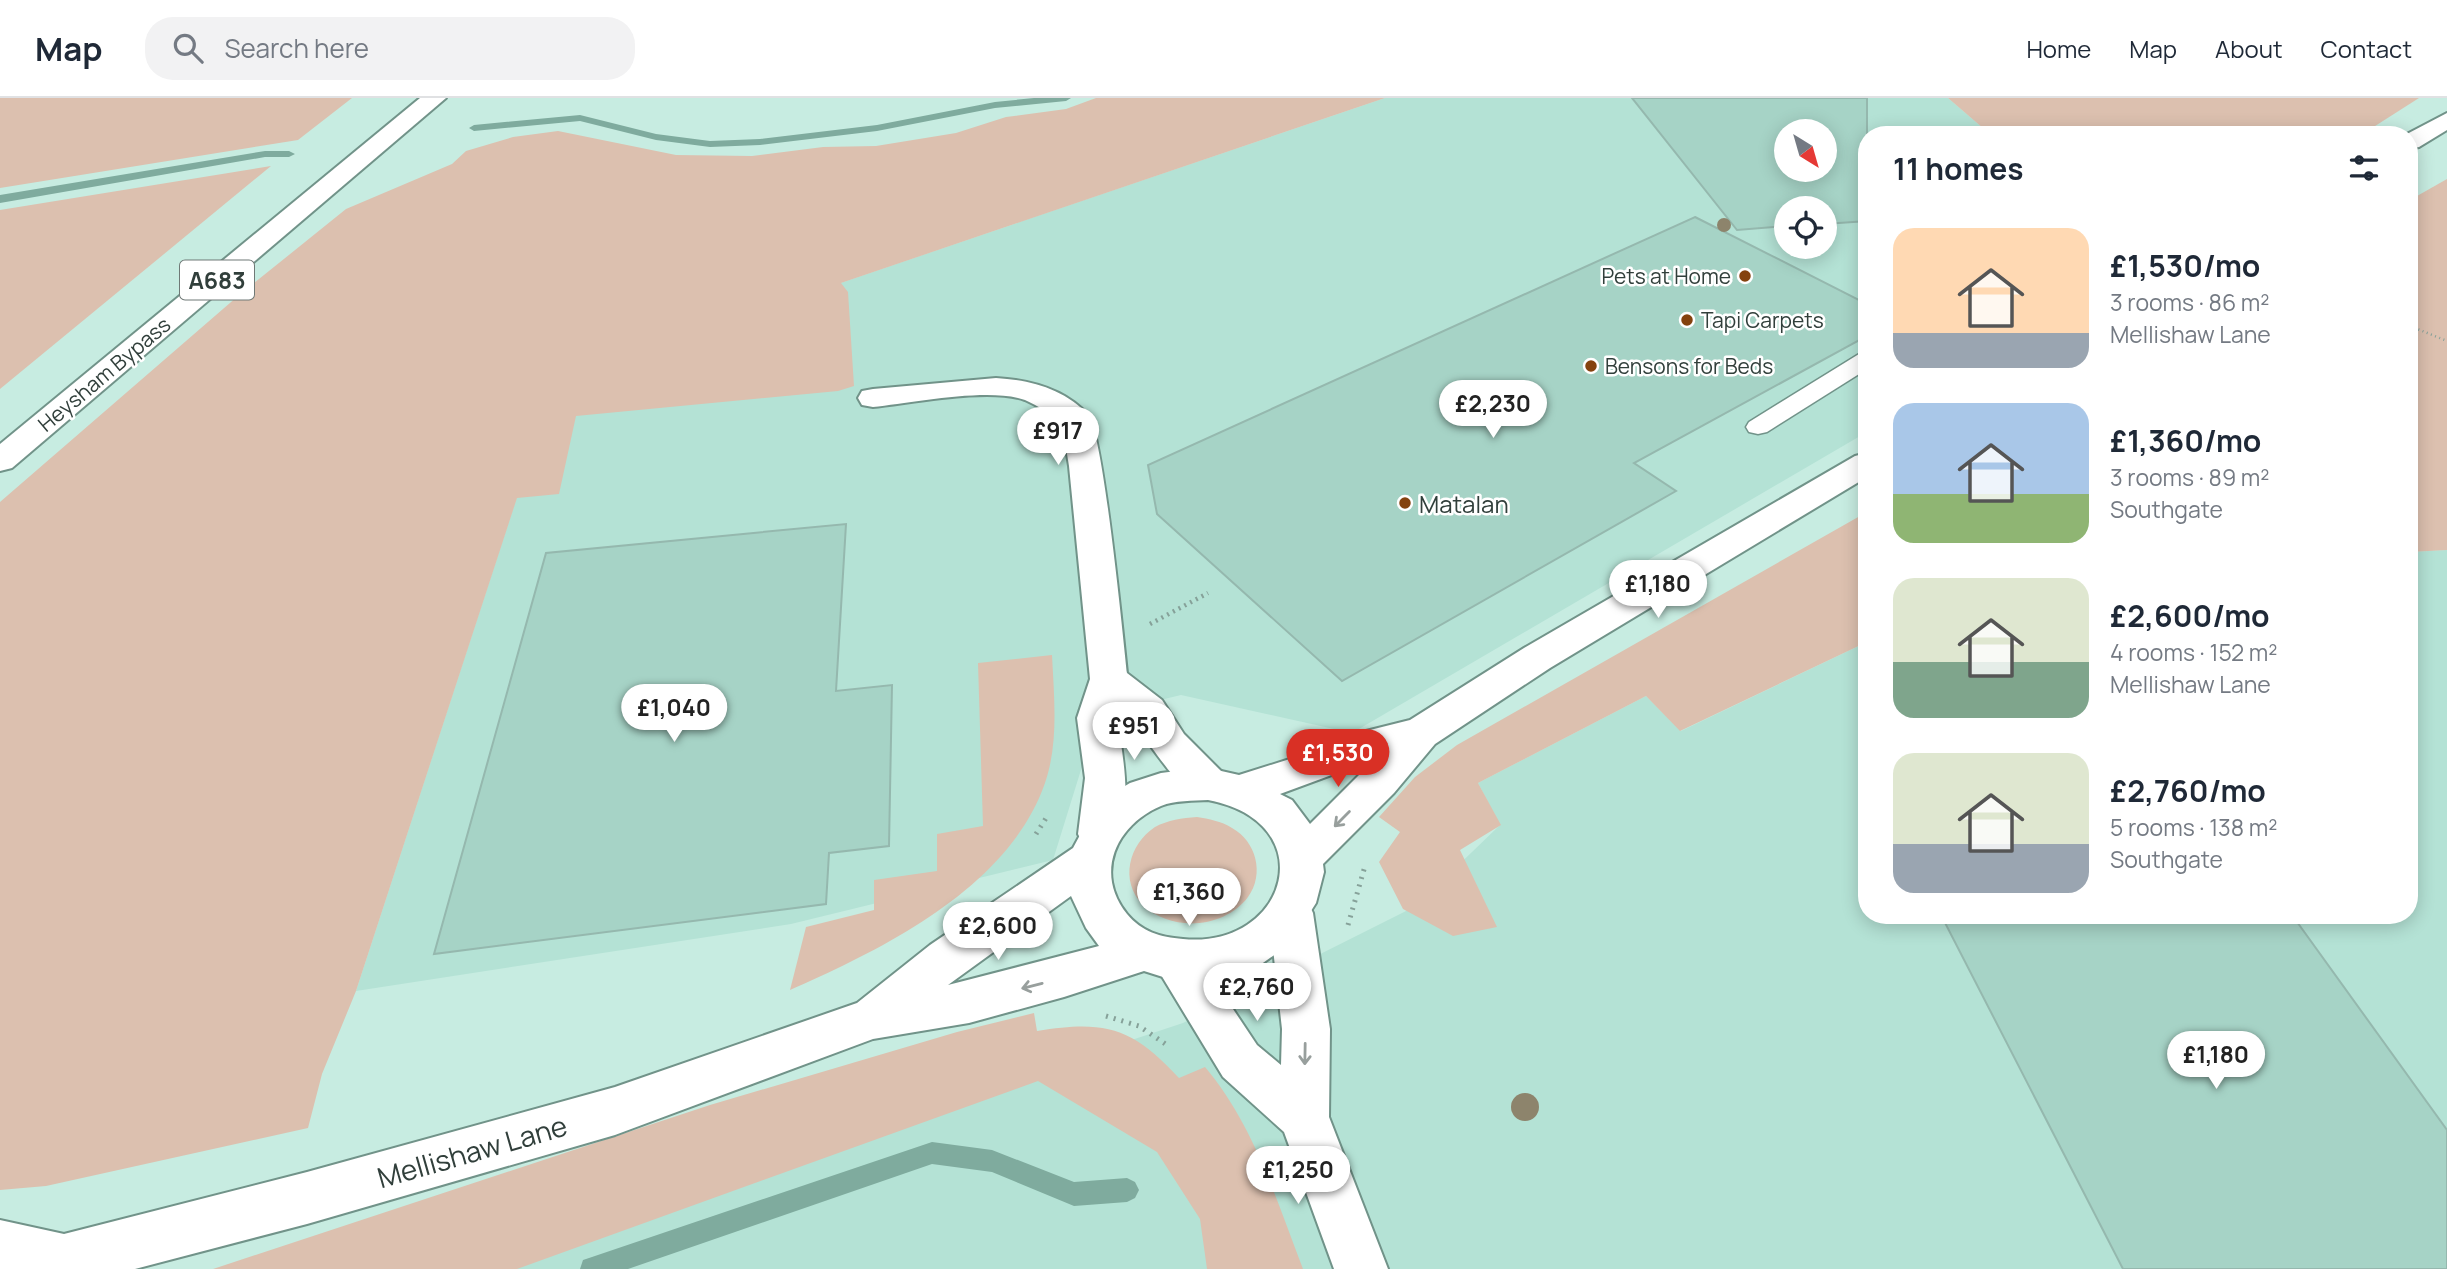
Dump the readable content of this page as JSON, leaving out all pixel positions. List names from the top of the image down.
{
  "streets": {
    "main road": ["A683", "Heysham Bypass", "Mellishaw Lane"]
  },
  "places": [
    "Pets at Home",
    "Tapi Carpets",
    "Bensons for Beds",
    "Matalan"
  ],
  "north": "bottom right",
  "page": {
    "header": "Map",
    "search": "Search here",
    "nav": [
      "Home",
      "Map",
      "About",
      "Contact"
    ],
    "heading": "11 homes",
    "list": [
      {
        "name": "£1,530/mo",
        "note": "3 rooms · 86 m² · Mellishaw Lane"
      },
      {
        "name": "£1,360/mo",
        "note": "3 rooms · 89 m² · Southgate"
      },
      {
        "name": "£2,600/mo",
        "note": "4 rooms · 152 m² · Mellishaw Lane"
      },
      {
        "name": "£2,760/mo",
        "note": "5 rooms · 138 m² · Southgate"
      }
    ],
    "price": [
      "£2,230",
      "£917",
      "£1,180",
      "£1,040",
      "£951",
      "£1,530",
      "£1,360",
      "£2,600",
      "£2,760",
      "£1,180",
      "£1,250"
    ]
  }
}
